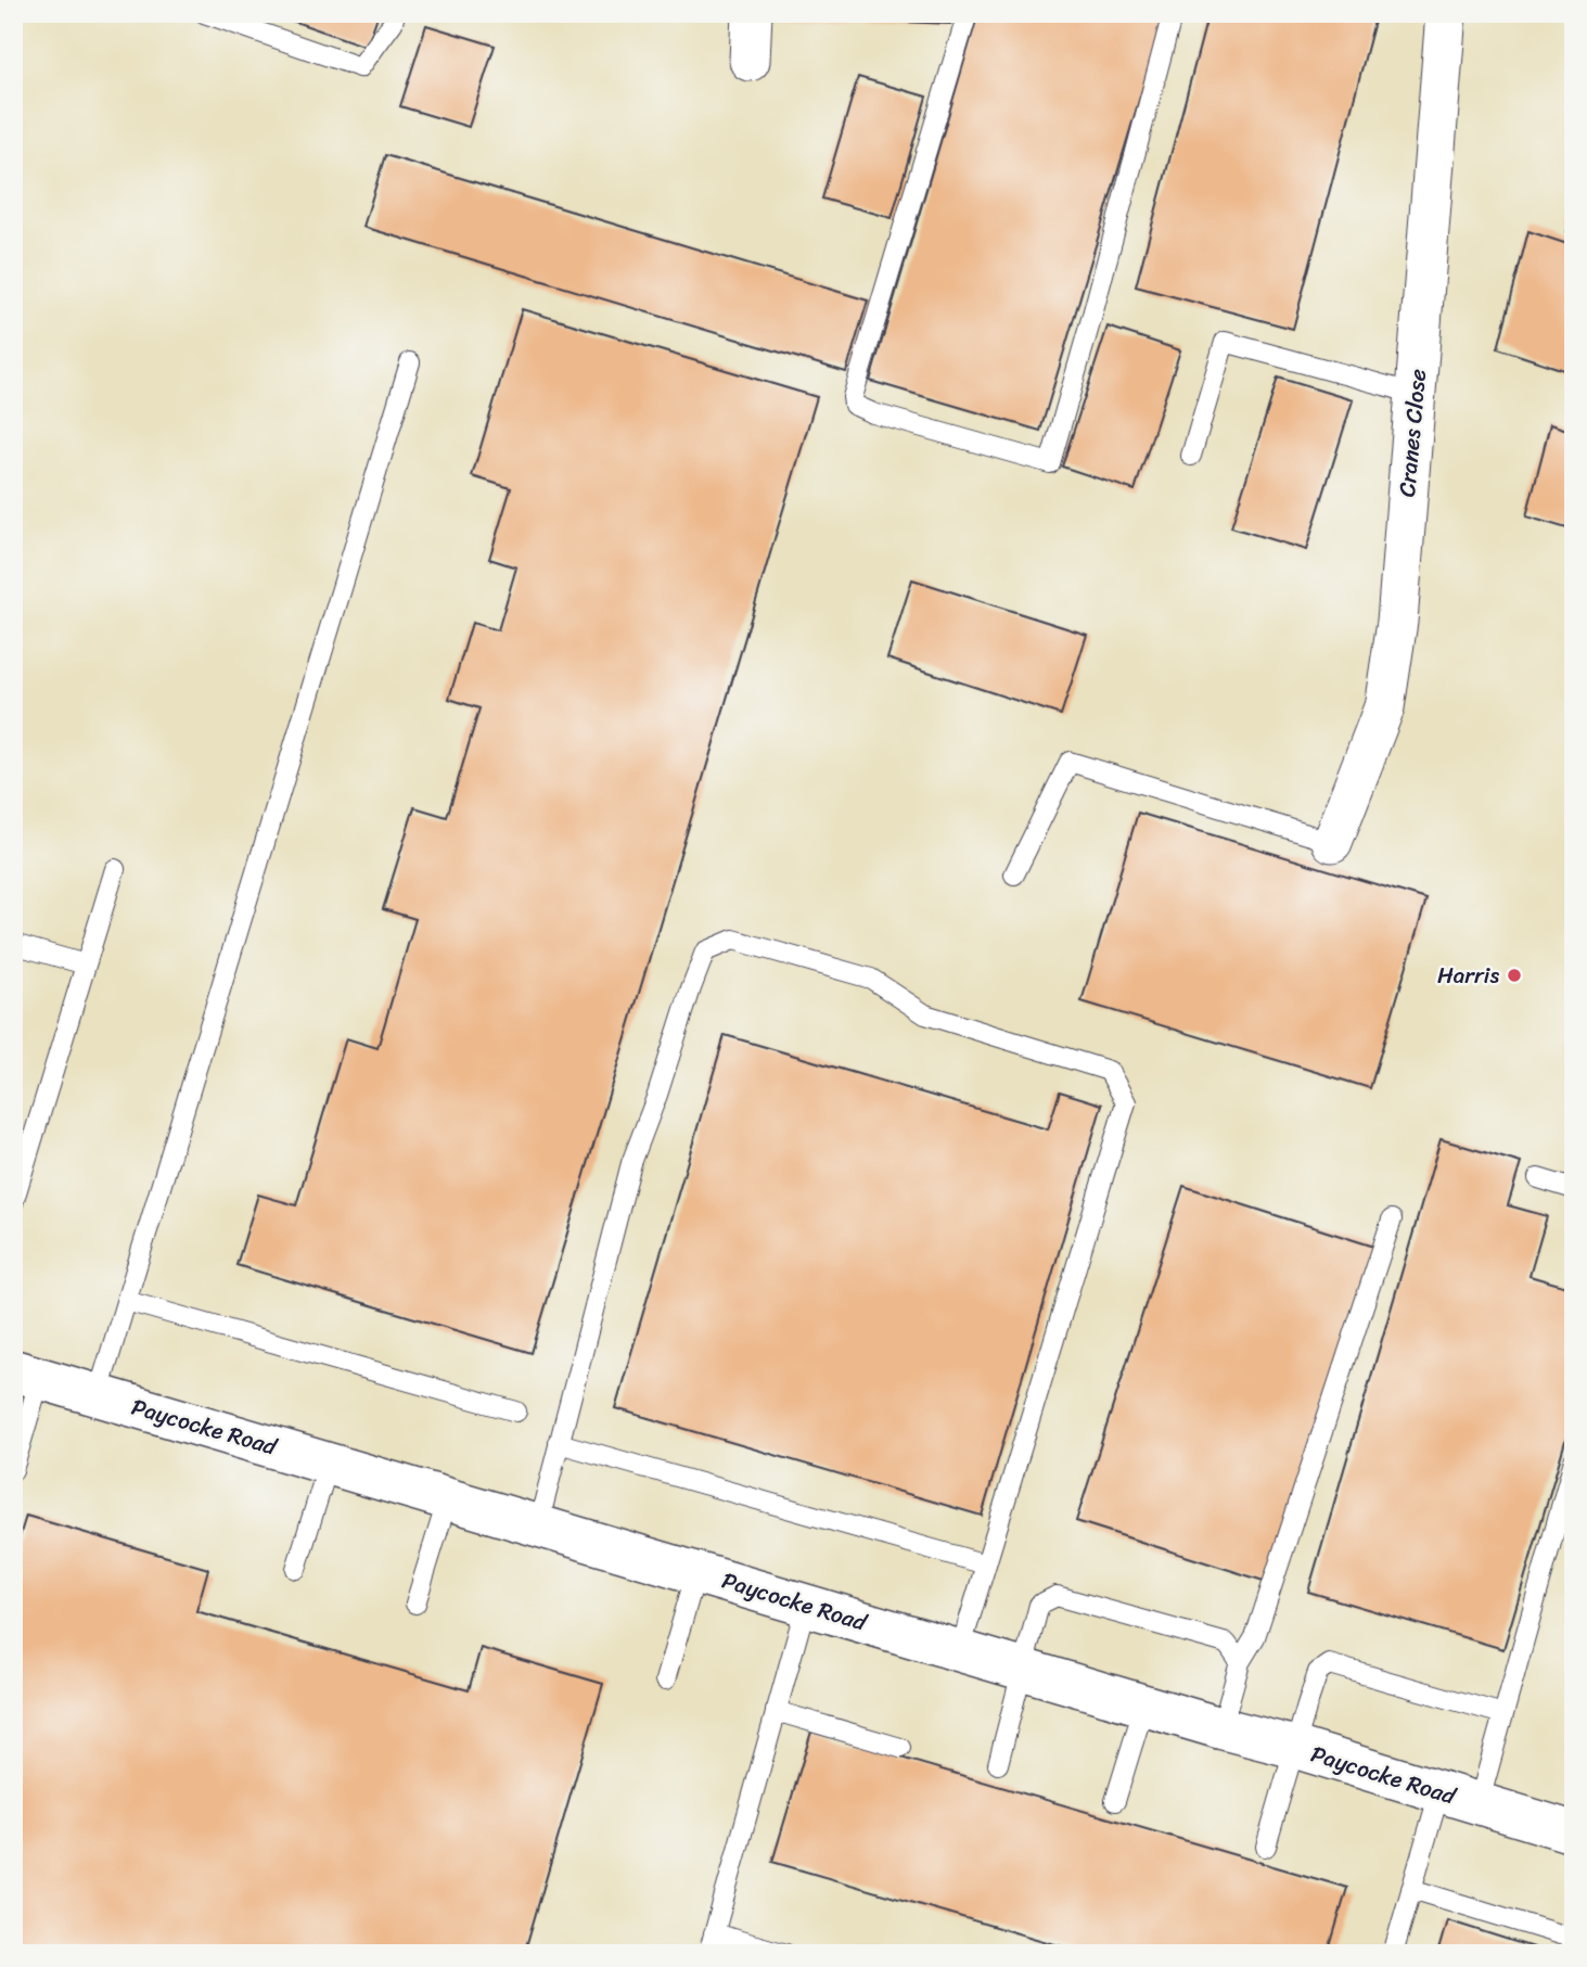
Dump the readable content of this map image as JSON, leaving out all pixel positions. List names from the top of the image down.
{
  "streets": {
    "street": ["Cranes Close", "Paycocke Road"]
  },
  "places": ["Harris"]
}
